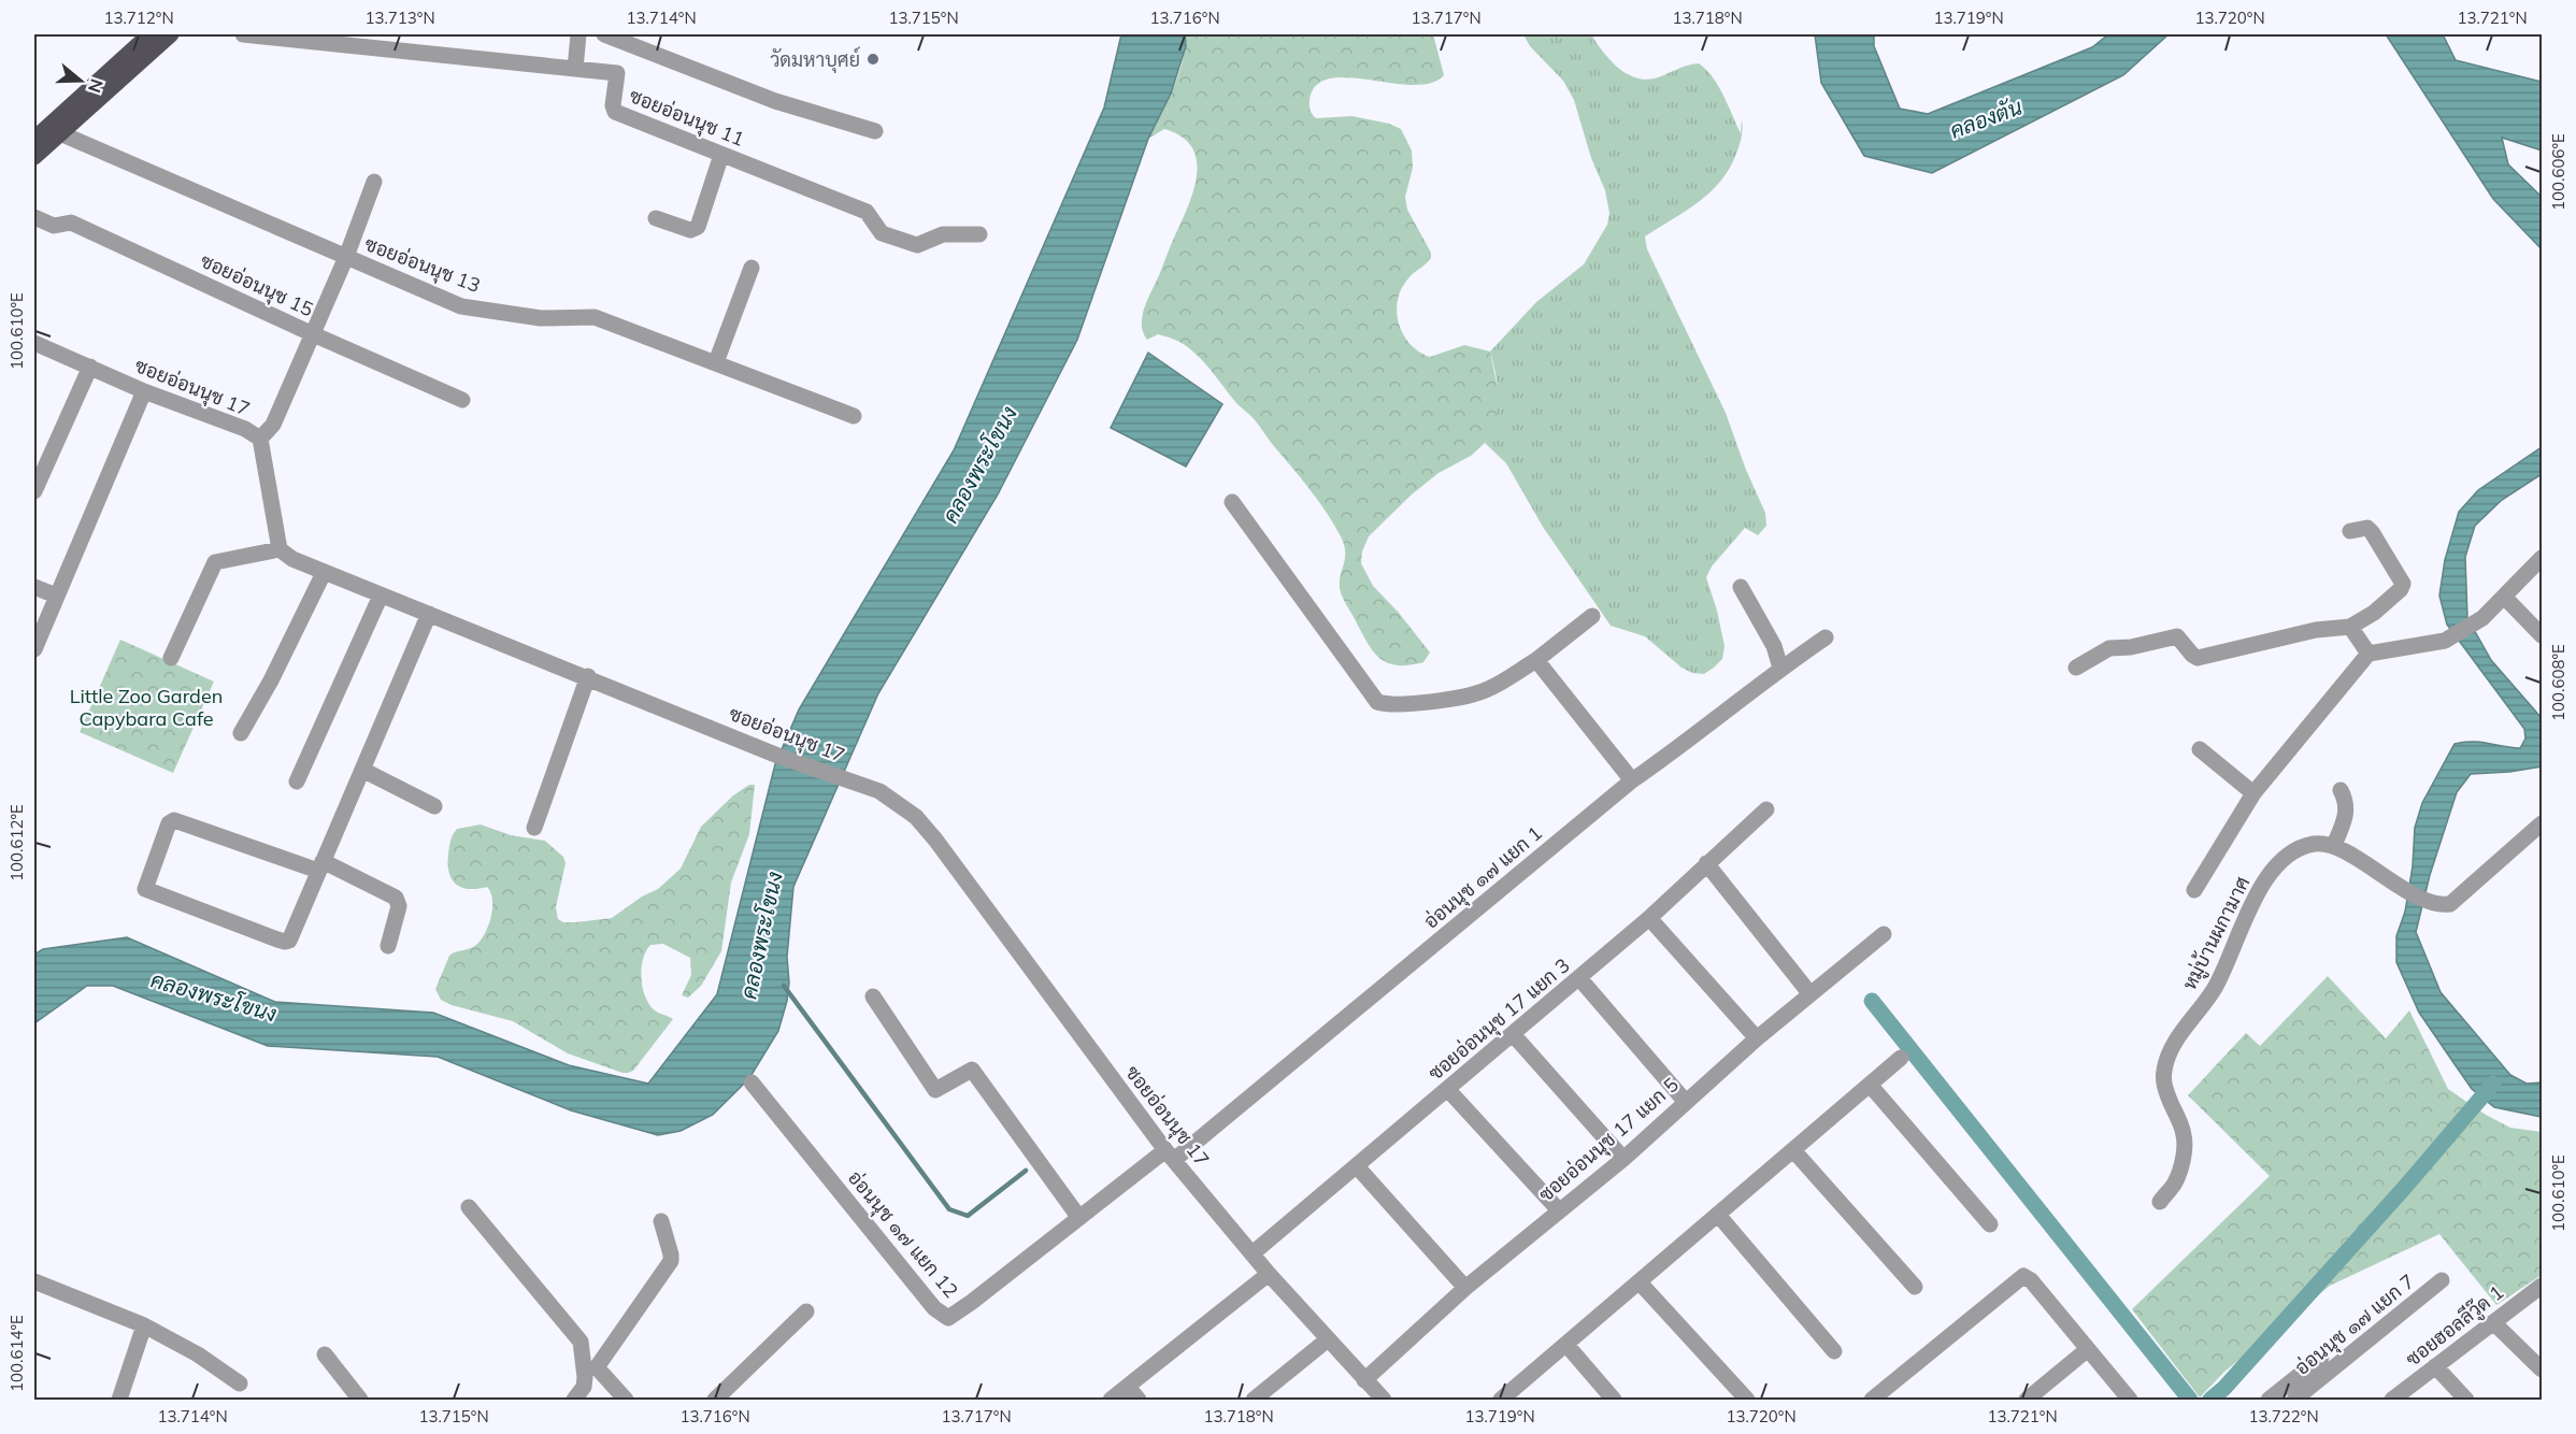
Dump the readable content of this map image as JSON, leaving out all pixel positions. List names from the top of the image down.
{
  "streets": {
    "street": [
      "ซอยอ่อนนุช 11",
      "ซอยอ่อนนุช 13",
      "ซอยอ่อนนุช 15",
      "ซอยอ่อนนุช 17",
      "อ่อนนุช ๑๗ แยก 1",
      "หมู่บ้านผกามาศ",
      "ซอยอ่อนนุช 17 แยก 3",
      "ซอยอ่อนนุช 17 แยก 5",
      "อ่อนนุช ๑๗ แยก 12",
      "อ่อนนุช ๑๗ แยก 7",
      "ซอยฮอลลีวู๊ด 1"
    ]
  },
  "crossings": [
    ["ซอยอ่อนนุช 17", "อ่อนนุช ๑๗ แยก 1"],
    ["ซอยอ่อนนุช 17", "ซอยอ่อนนุช 17 แยก 3"],
    ["ซอยอ่อนนุช 17", "ซอยอ่อนนุช 17 แยก 5"],
    ["ซอยอ่อนนุช 17", "อ่อนนุช ๑๗ แยก 12"],
    ["อ่อนนุช ๑๗ แยก 1", "อ่อนนุช ๑๗ แยก 12"]
  ],
  "water": ["คลองตัน", "คลองพระโขนง"],
  "parks": ["Little Zoo Garden Capybara Cafe"],
  "places": ["วัดมหาบุศย์"],
  "north": "right",
  "coordinates": [
    "13.712°N",
    "13.713°N",
    "13.714°N",
    "13.715°N",
    "13.716°N",
    "13.717°N",
    "13.718°N",
    "13.719°N",
    "13.720°N",
    "13.721°N",
    "100.606°E",
    "100.610°E",
    "100.608°E",
    "100.612°E",
    "100.614°E",
    "13.722°N"
  ]
}
